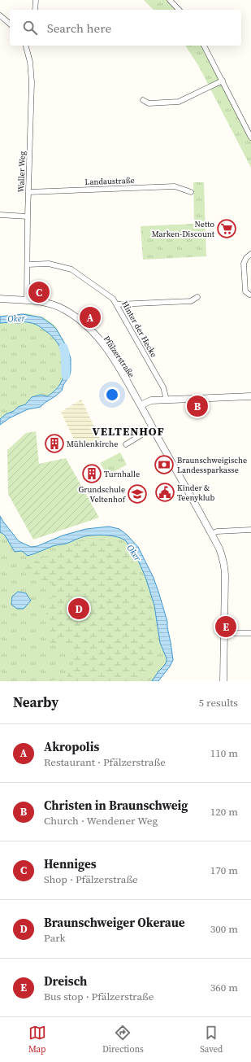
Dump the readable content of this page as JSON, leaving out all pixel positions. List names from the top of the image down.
{
  "streets": {
    "street": [
      "Waller Weg",
      "Landaustraße",
      "Hinter der Hecke",
      "Pfälzerstraße"
    ]
  },
  "crossings": [
    ["Waller Weg", "Landaustraße"],
    ["Waller Weg", "Hinter der Hecke"],
    ["Waller Weg", "Pfälzerstraße"]
  ],
  "districts": ["VELTENHOF"],
  "water": ["Oker"],
  "places": {
    "supermarket": ["Netto Marken-Discount"],
    "building": ["Mühlenkirche", "Turnhalle"],
    "bank": ["Braunschweigische Landessparkasse"],
    "public building": ["Kinder & Teenyklub"],
    "school or university": ["Grundschule Veltenhof"]
  },
  "page": {
    "search": "Search here",
    "pins": [
      "C",
      "A",
      "B",
      "D",
      "E"
    ],
    "heading": ["Nearby", "5 results"],
    "list": [
      {
        "mark": "A",
        "name": "Akropolis",
        "note": "Restaurant · Pfälzerstraße",
        "value": "110 m"
      },
      {
        "mark": "B",
        "name": "Christen in Braunschweig",
        "note": "Church · Wendener Weg",
        "value": "120 m"
      },
      {
        "mark": "C",
        "name": "Henniges",
        "note": "Shop · Pfälzerstraße",
        "value": "170 m"
      },
      {
        "mark": "D",
        "name": "Braunschweiger Okeraue",
        "note": "Park",
        "value": "300 m"
      },
      {
        "mark": "E",
        "name": "Dreisch",
        "note": "Bus stop · Pfälzerstraße",
        "value": "360 m"
      }
    ],
    "nav": ["Map", "Directions", "Saved"]
  }
}
